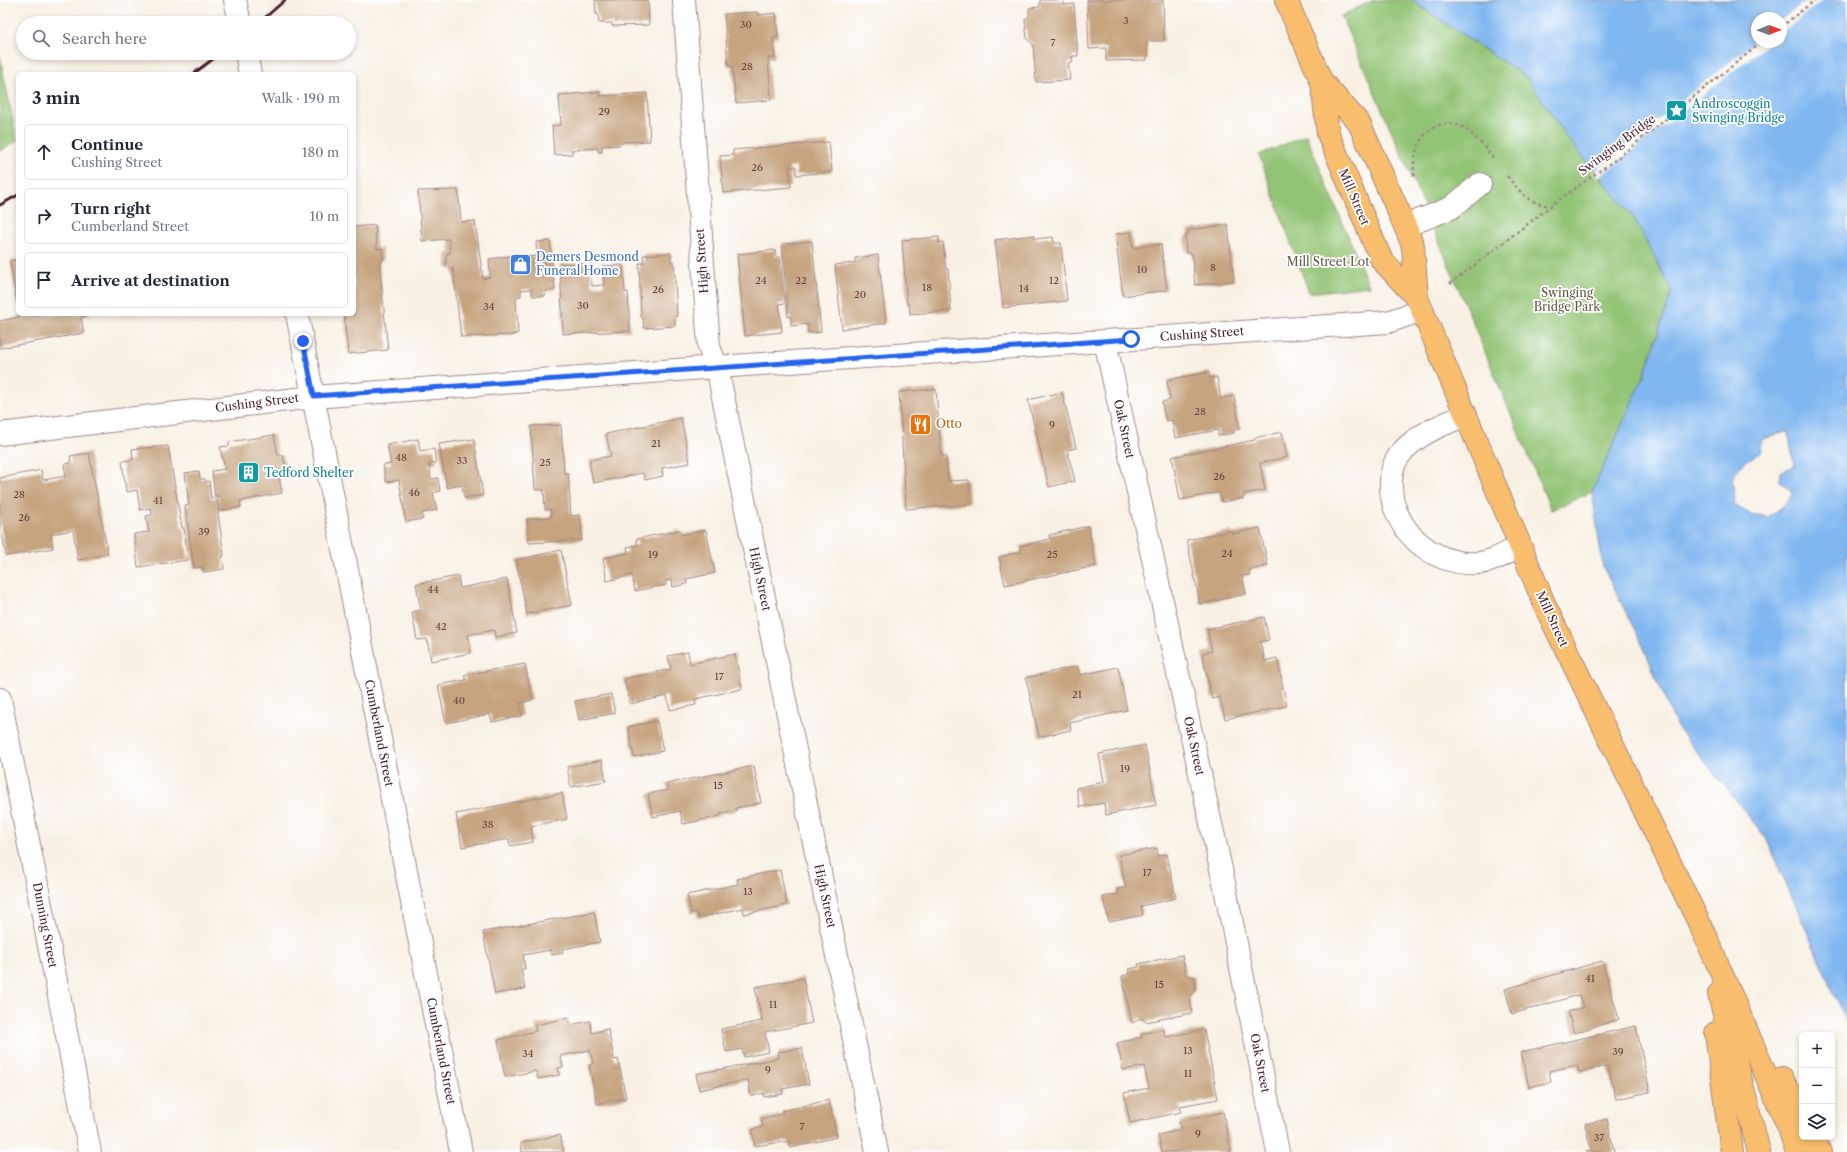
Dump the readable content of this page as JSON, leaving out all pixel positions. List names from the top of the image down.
{
  "streets": {
    "highway": ["Mill Street"],
    "street": [
      "High Street",
      "Cushing Street",
      "Oak Street",
      "Cumberland Street",
      "Dunning Street"
    ],
    "path": ["Swinging Bridge"]
  },
  "crossings": [
    ["Mill Street", "Cushing Street"],
    ["High Street", "Cushing Street"],
    ["Cushing Street", "Oak Street"],
    ["Cushing Street", "Cumberland Street"]
  ],
  "parks": ["Mill Street Lot", "Swinging Bridge Park"],
  "places": {
    "place": ["Androscoggin Swinging Bridge"],
    "shop": ["Demers Desmond Funeral Home"],
    "restaurant": ["Otto"],
    "building": ["Tedford Shelter"]
  },
  "house_numbers": [
    "3",
    "30",
    "7",
    "28",
    "29",
    "26",
    "8",
    "10",
    "24",
    "22",
    "12",
    "18",
    "14",
    "26",
    "20",
    "30",
    "34",
    "28",
    "9",
    "21",
    "48",
    "33",
    "25",
    "26",
    "46",
    "28",
    "41",
    "26",
    "39",
    "24",
    "19",
    "25",
    "44",
    "42",
    "17",
    "21",
    "40",
    "19",
    "15",
    "38",
    "17",
    "13",
    "41",
    "15",
    "11",
    "13",
    "39",
    "34",
    "9",
    "11",
    "7",
    "9",
    "37"
  ],
  "north": "right",
  "page": {
    "search": "Search here",
    "heading": ["3 min", "Walk · 190 m"],
    "list": [
      ["Continue", "Cushing Street", "180 m"],
      ["Turn right", "Cumberland Street", "10 m"],
      "Arrive at destination"
    ],
    "map_buttons": ["+", "−"]
  }
}
